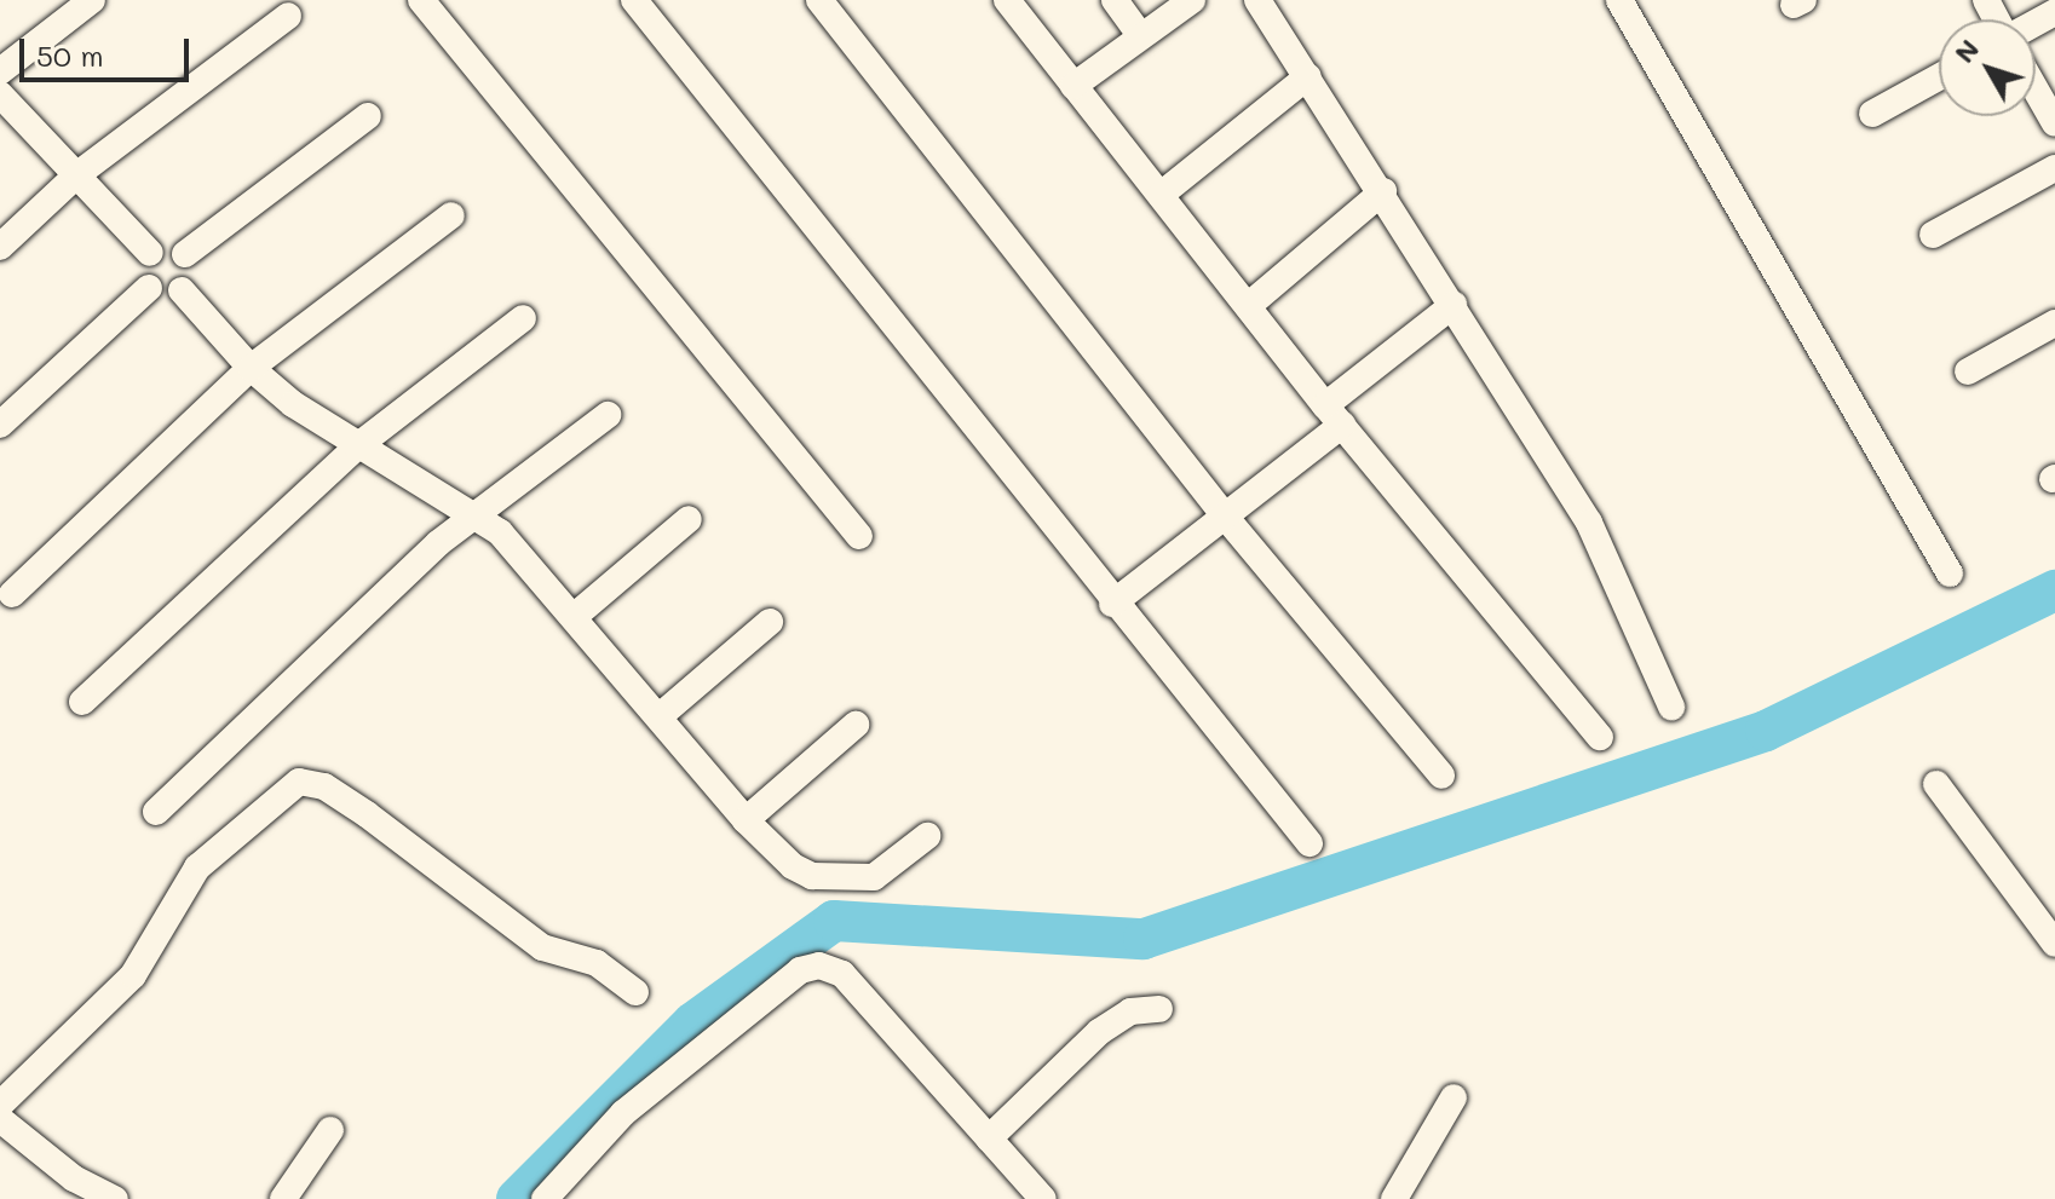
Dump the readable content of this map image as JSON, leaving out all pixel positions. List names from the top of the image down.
{
  "scale_bar": "50 m",
  "north": "top left"
}
